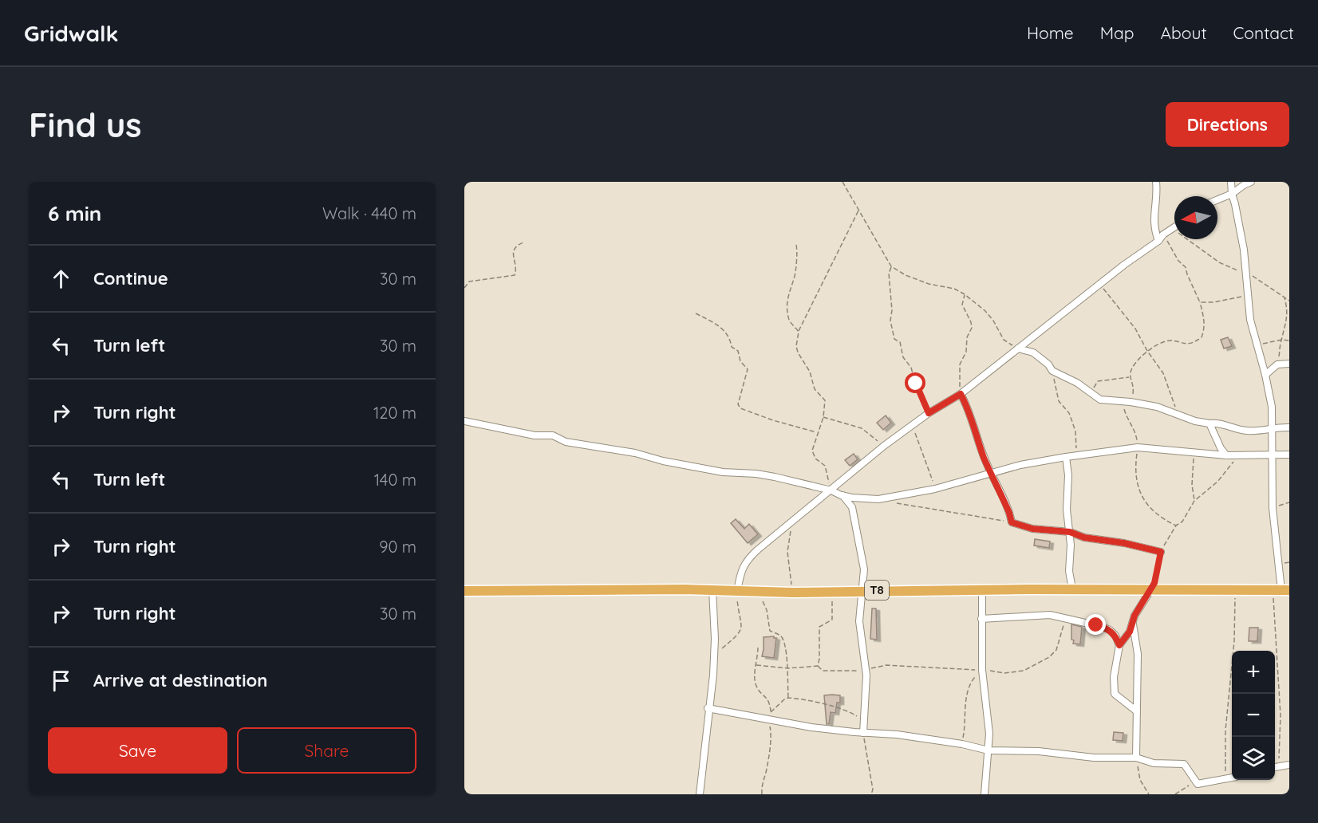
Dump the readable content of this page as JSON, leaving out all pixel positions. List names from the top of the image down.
{
  "streets": {
    "highway": ["T8"]
  },
  "north": "left",
  "page": {
    "header": "Gridwalk",
    "nav": [
      "Home",
      "Map",
      "About",
      "Contact"
    ],
    "buttons": [
      "Directions",
      ["Save", "Share"]
    ],
    "title": "Find us",
    "heading": ["6 min", "Walk · 440 m"],
    "list": [
      ["Continue", "30 m"],
      ["Turn left", "30 m"],
      ["Turn right", "120 m"],
      ["Turn left", "140 m"],
      ["Turn right", "90 m"],
      ["Turn right", "30 m"],
      "Arrive at destination"
    ],
    "map_buttons": ["+", "−"]
  }
}
